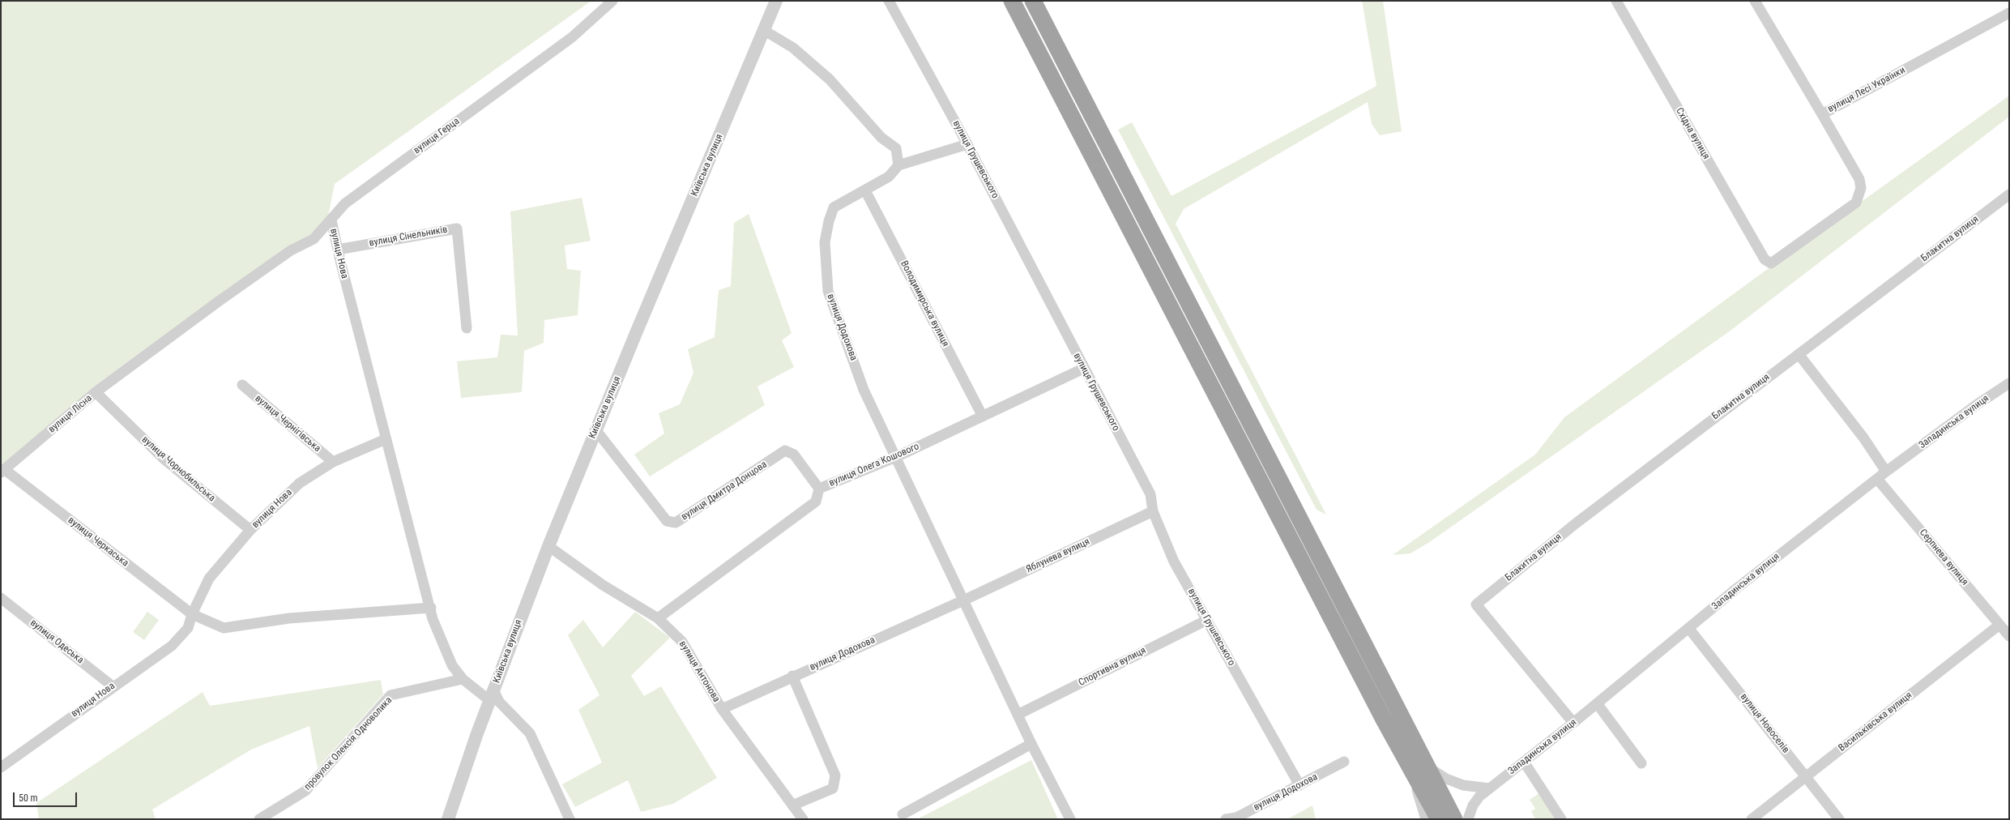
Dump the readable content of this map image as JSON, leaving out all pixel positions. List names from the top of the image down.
{
  "streets": {
    "street": [
      "вулиця Лесі Українки",
      "Східна вулиця",
      "вулиця Герца",
      "вулиця Грушевського",
      "Київська вулиця",
      "вулиця Сінельників",
      "Блакитна вулиця",
      "вулиця Нова",
      "Володимирська вулиця",
      "вулиця Додохова",
      "вулиця Лісна",
      "Западинська вулиця",
      "вулиця Чернігівська",
      "вулиця Олега Кошового",
      "вулиця Чорнобильська",
      "вулиця Дмитра Донцова",
      "вулиця Черкаська",
      "Яблунева вулиця",
      "Серпнева вулиця",
      "вулиця Одеська",
      "Спортивна вулиця",
      "вулиця Антонова",
      "Васильківська вулиця",
      "вулиця Новоселів",
      "провулок Олексія Одноволика"
    ]
  },
  "crossings": [
    ["вулиця Лесі Українки", "Східна вулиця"],
    ["вулиця Герца", "вулиця Нова"],
    ["вулиця Грушевського", "вулиця Додохова"],
    ["вулиця Грушевського", "вулиця Олега Кошового"],
    ["вулиця Грушевського", "Яблунева вулиця"],
    ["вулиця Грушевського", "Спортивна вулиця"],
    ["Київська вулиця", "вулиця Нова"],
    ["Київська вулиця", "вулиця Дмитра Донцова"],
    ["Київська вулиця", "вулиця Антонова"],
    ["вулиця Сінельників", "вулиця Нова"],
    ["Блакитна вулиця", "Западинська вулиця"],
    ["вулиця Нова", "вулиця Лісна"],
    ["вулиця Нова", "вулиця Чернігівська"],
    ["вулиця Нова", "вулиця Чорнобильська"],
    ["вулиця Нова", "вулиця Черкаська"],
    ["вулиця Нова", "вулиця Одеська"],
    ["вулиця Нова", "провулок Олексія Одноволика"],
    ["Володимирська вулиця", "вулиця Додохова"],
    ["Володимирська вулиця", "вулиця Олега Кошового"],
    ["вулиця Додохова", "вулиця Олега Кошового"],
    ["вулиця Додохова", "Яблунева вулиця"],
    ["вулиця Додохова", "Спортивна вулиця"],
    ["вулиця Додохова", "вулиця Антонова"],
    ["вулиця Лісна", "вулиця Чорнобильська"],
    ["вулиця Лісна", "вулиця Черкаська"],
    ["Западинська вулиця", "Серпнева вулиця"],
    ["Западинська вулиця", "вулиця Новоселів"],
    ["вулиця Олега Кошового", "вулиця Дмитра Донцова"],
    ["вулиця Олега Кошового", "вулиця Антонова"],
    ["Серпнева вулиця", "Васильківська вулиця"],
    ["Васильківська вулиця", "вулиця Новоселів"]
  ],
  "scale_bar": "50 m"
}
